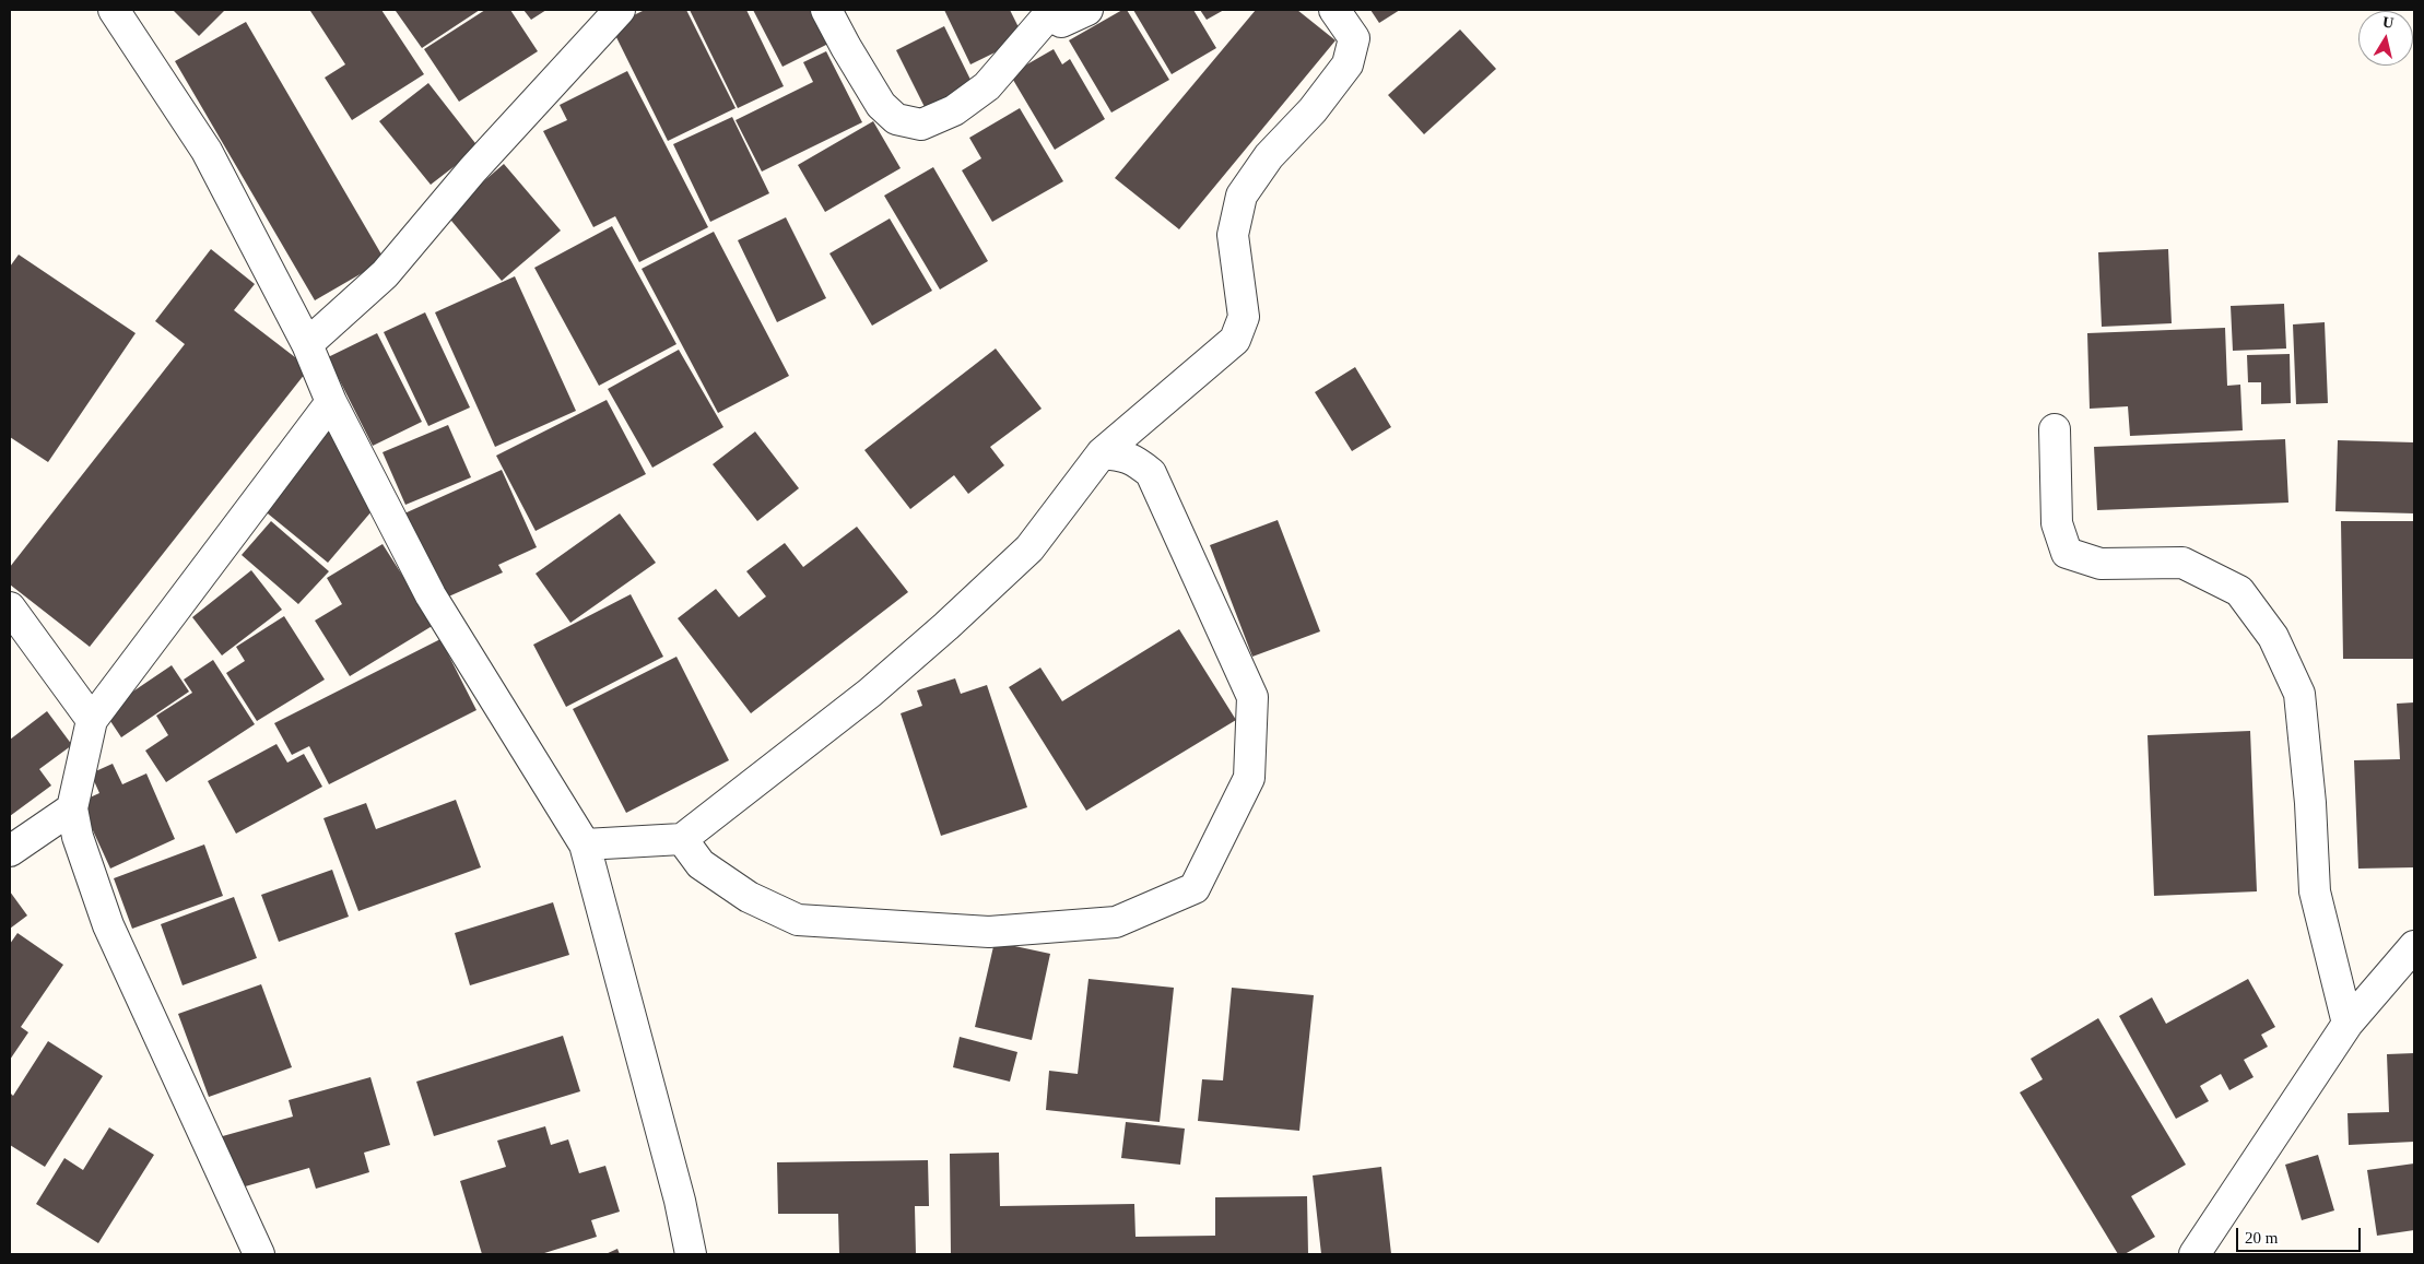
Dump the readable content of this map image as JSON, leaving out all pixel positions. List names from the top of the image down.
{
  "scale_bar": "20 m",
  "north": "top"
}
